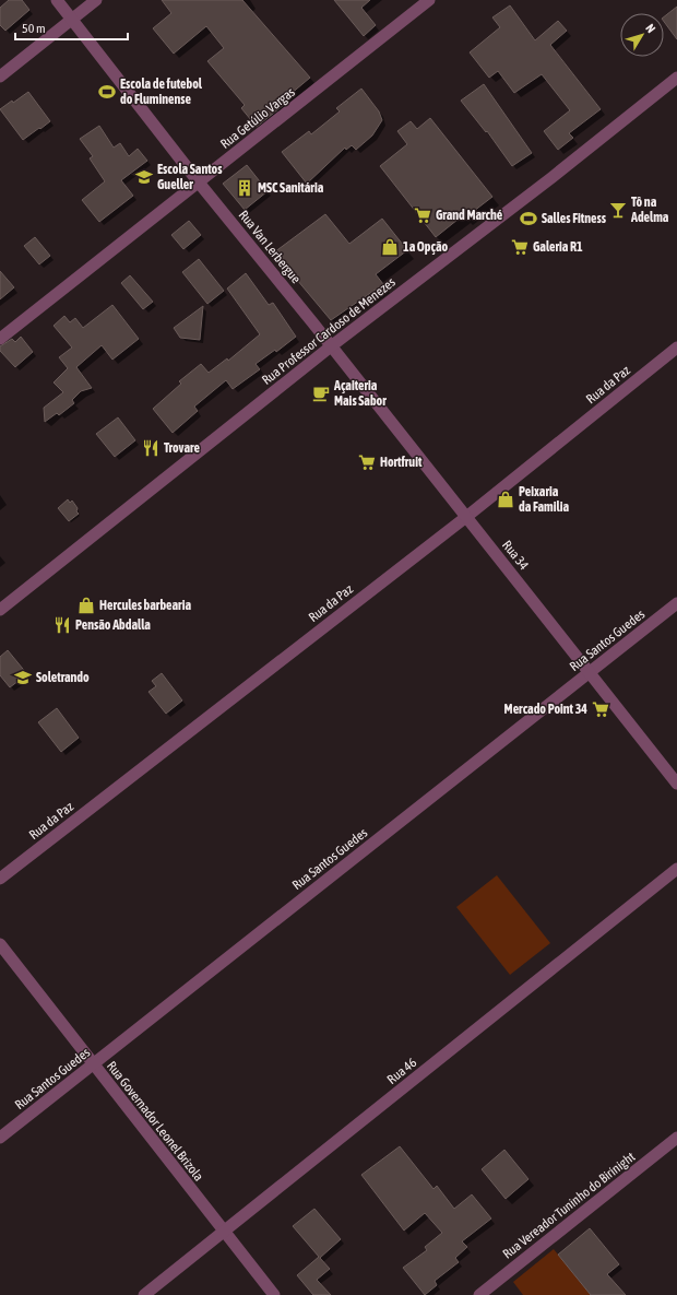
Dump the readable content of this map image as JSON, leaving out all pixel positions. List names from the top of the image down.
{
  "streets": {
    "street": [
      "Rua Getúlio Vargas",
      "Rua Van Lerbergue",
      "Rua Professor Cardoso de Menezes",
      "Rua da Paz",
      "Rua 34",
      "Rua Santos Guedes",
      "Rua 46",
      "Rua Governador Leonel Brizola",
      "Rua Vereador Tuninho do Birinight"
    ]
  },
  "crossings": [
    ["Rua Getúlio Vargas", "Rua Van Lerbergue"],
    ["Rua Van Lerbergue", "Rua Professor Cardoso de Menezes"],
    ["Rua Van Lerbergue", "Rua 34"],
    ["Rua Professor Cardoso de Menezes", "Rua 34"],
    ["Rua da Paz", "Rua 34"],
    ["Rua 34", "Rua Santos Guedes"],
    ["Rua Santos Guedes", "Rua Governador Leonel Brizola"],
    ["Rua 46", "Rua Governador Leonel Brizola"]
  ],
  "places": {
    "sports": ["Escola de futebol do Fluminense", "Salles Fitness"],
    "school or university": ["Escola Santos Gueller", "Soletrando"],
    "building": ["MSC Sanitária"],
    "bar": ["Tô na Adelma"],
    "supermarket": [
      "Grand Marché",
      "Galeria R1",
      "Hortfruit",
      "Mercado Point 34"
    ],
    "shop": ["1a Opção", "Peixaria da Familia", "Hercules barbearia"],
    "cafe": ["Açaiteria Mais Sabor"],
    "restaurant": ["Trovare", "Pensão Abdalla"]
  },
  "scale_bar": "50 m",
  "north": "top right"
}
